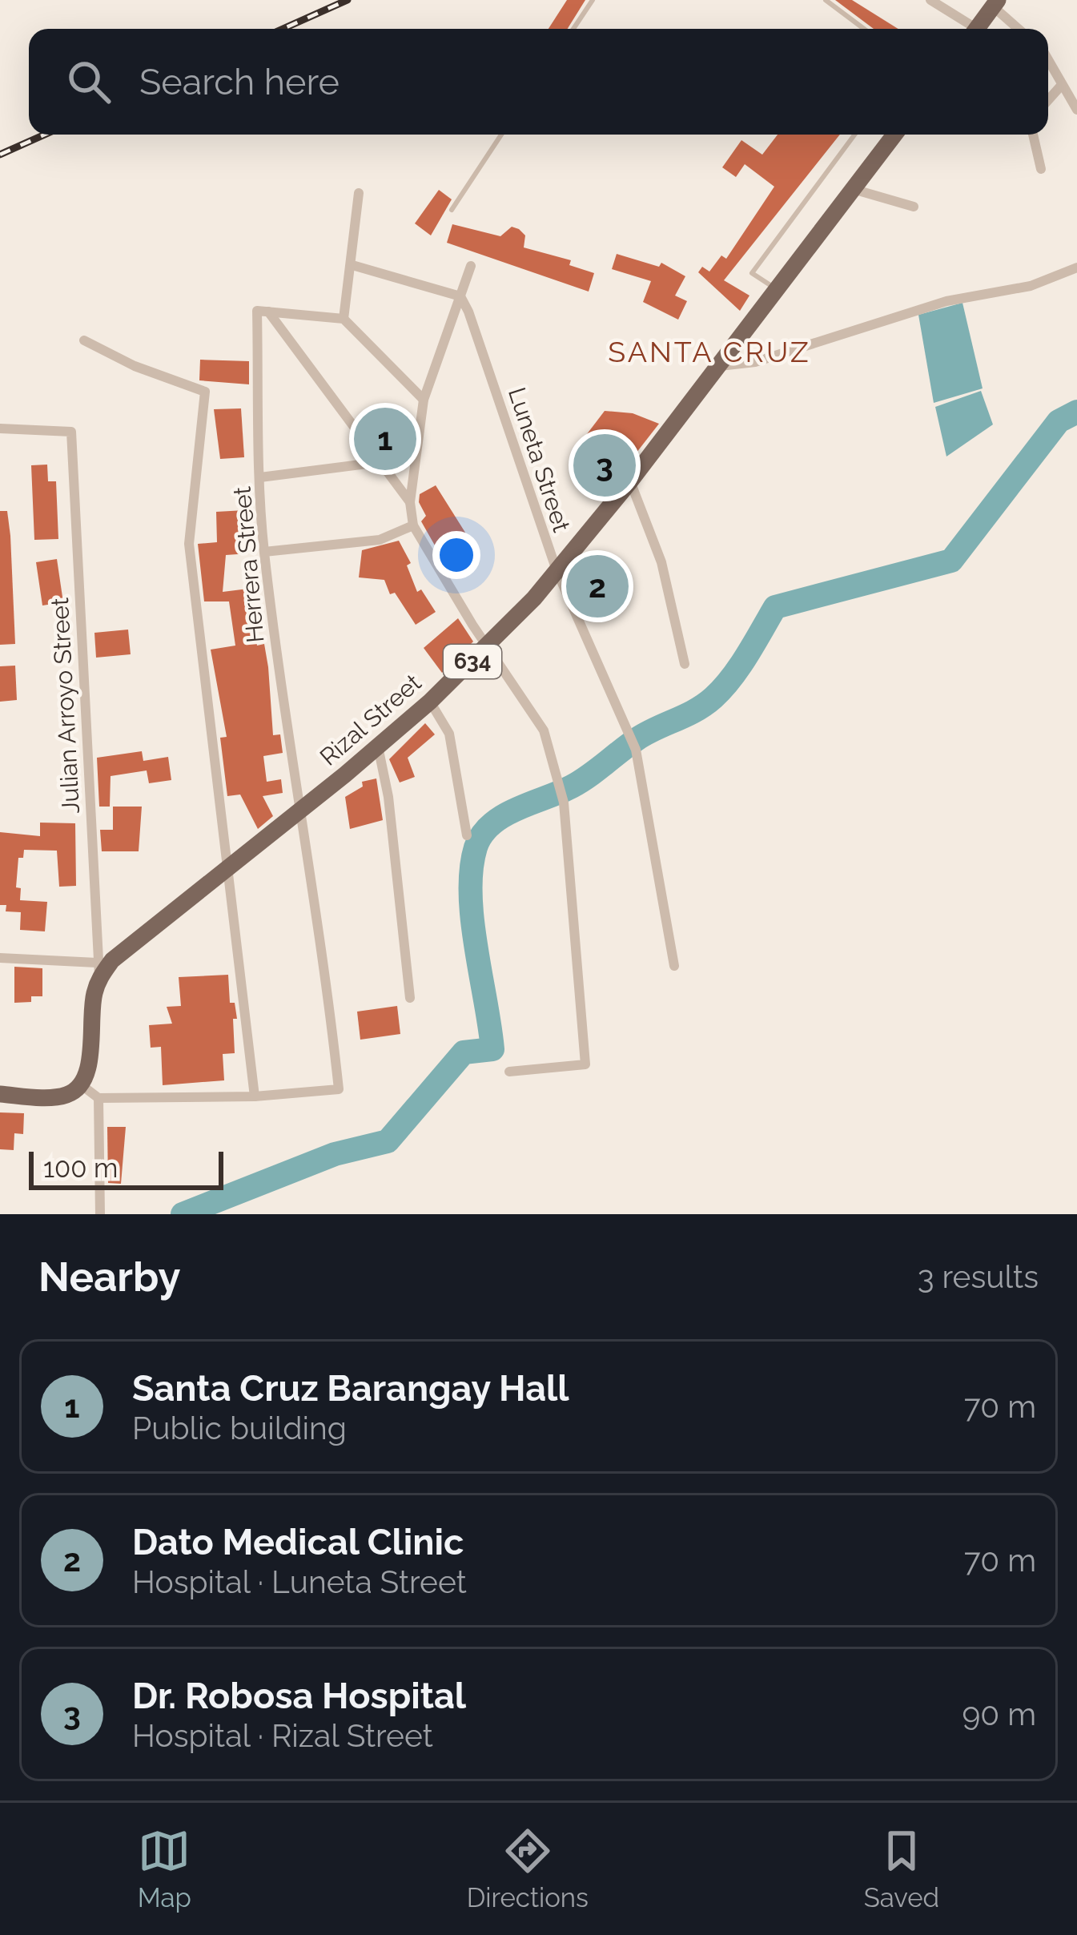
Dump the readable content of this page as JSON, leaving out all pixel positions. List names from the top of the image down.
{
  "streets": {
    "main road": ["634", "Rizal Street"],
    "street": ["Luneta Street", "Herrera Street", "Julian Arroyo Street"]
  },
  "crossings": [
    ["Luneta Street", "Rizal Street"],
    ["Herrera Street", "Rizal Street"],
    ["Julian Arroyo Street", "Rizal Street"]
  ],
  "districts": ["SANTA CRUZ"],
  "scale_bar": "100 m",
  "page": {
    "search": "Search here",
    "pins": ["1", "3", "2"],
    "scale": "100 m",
    "heading": ["Nearby", "3 results"],
    "list": [
      {
        "mark": "1",
        "name": "Santa Cruz Barangay Hall",
        "note": "Public building",
        "value": "70 m"
      },
      {
        "mark": "2",
        "name": "Dato Medical Clinic",
        "note": "Hospital · Luneta Street",
        "value": "70 m"
      },
      {
        "mark": "3",
        "name": "Dr. Robosa Hospital",
        "note": "Hospital · Rizal Street",
        "value": "90 m"
      }
    ],
    "nav": ["Map", "Directions", "Saved"]
  }
}
